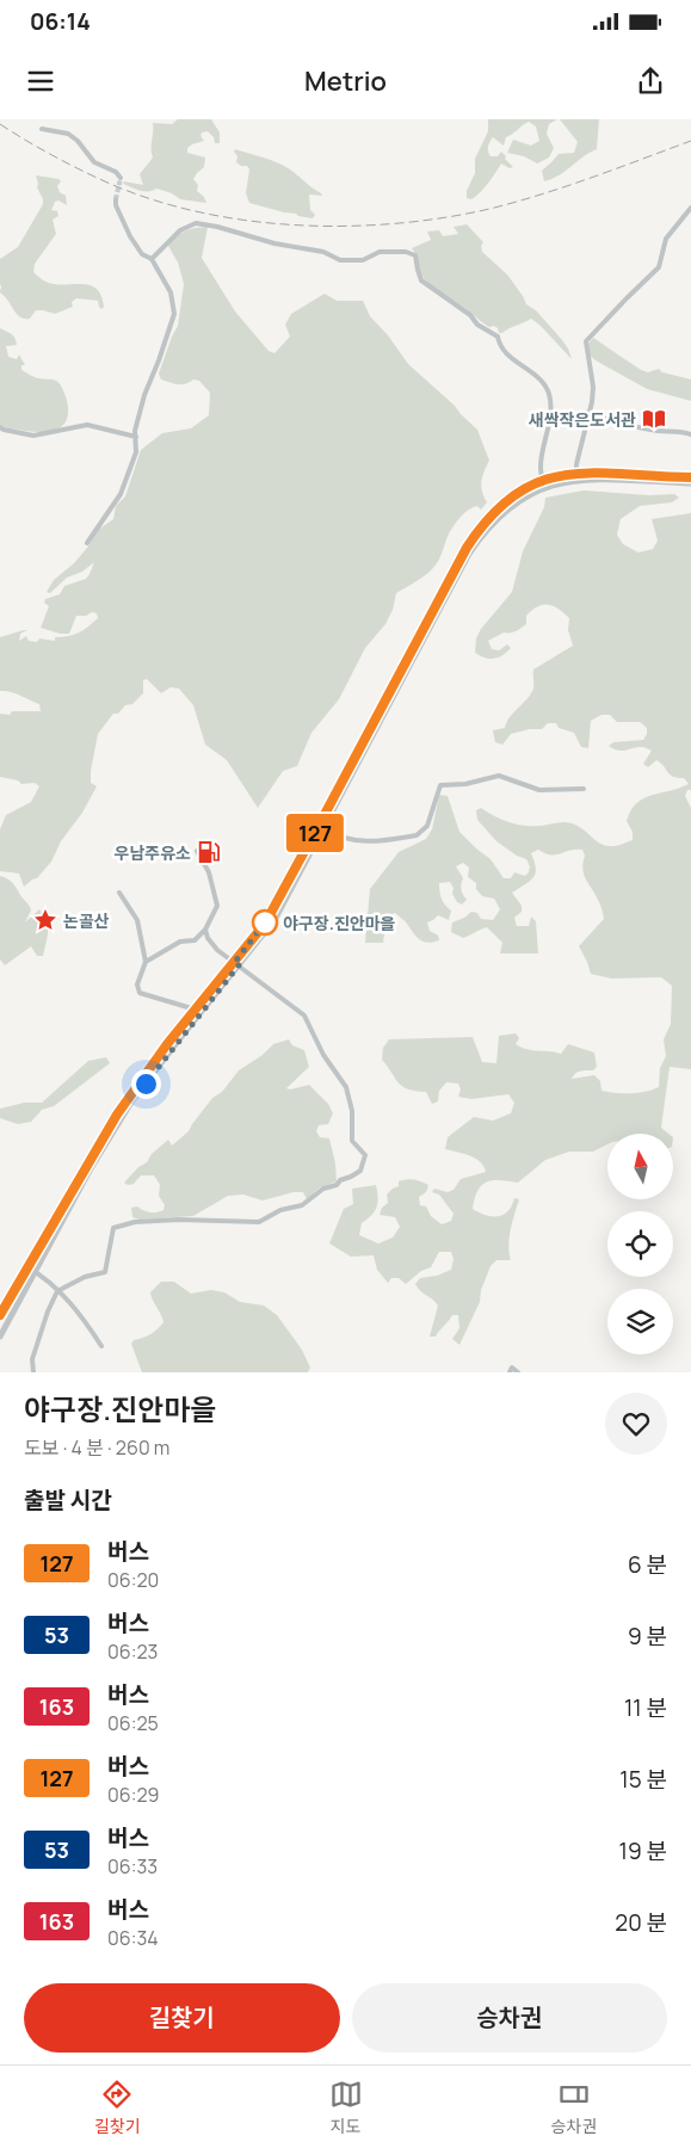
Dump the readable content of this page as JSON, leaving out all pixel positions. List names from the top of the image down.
{
  "places": {
    "library": ["새싹작은도서관"],
    "fuel station": ["우남주유소"],
    "place": ["논골산"],
    "other": ["야구장.진안마을"]
  },
  "lines": ["bus line 127"],
  "north": "top",
  "page": {
    "status": "06:14",
    "header": "Metrio",
    "on_map": "127",
    "heading": [
      ["야구장.진안마을", "도보 · 4 분 · 260 m"],
      "출발 시간"
    ],
    "list": [
      {
        "mark": "127",
        "name": "버스",
        "note": "06:20",
        "value": "6 분"
      },
      {
        "mark": "53",
        "name": "버스",
        "note": "06:23",
        "value": "9 분"
      },
      {
        "mark": "163",
        "name": "버스",
        "note": "06:25",
        "value": "11 분"
      },
      {
        "mark": "127",
        "name": "버스",
        "note": "06:29",
        "value": "15 분"
      },
      {
        "mark": "53",
        "name": "버스",
        "note": "06:33",
        "value": "19 분"
      },
      {
        "mark": "163",
        "name": "버스",
        "note": "06:34",
        "value": "20 분"
      }
    ],
    "buttons": ["길찾기", "승차권"],
    "tabs": ["길찾기", "지도", "승차권"]
  }
}
